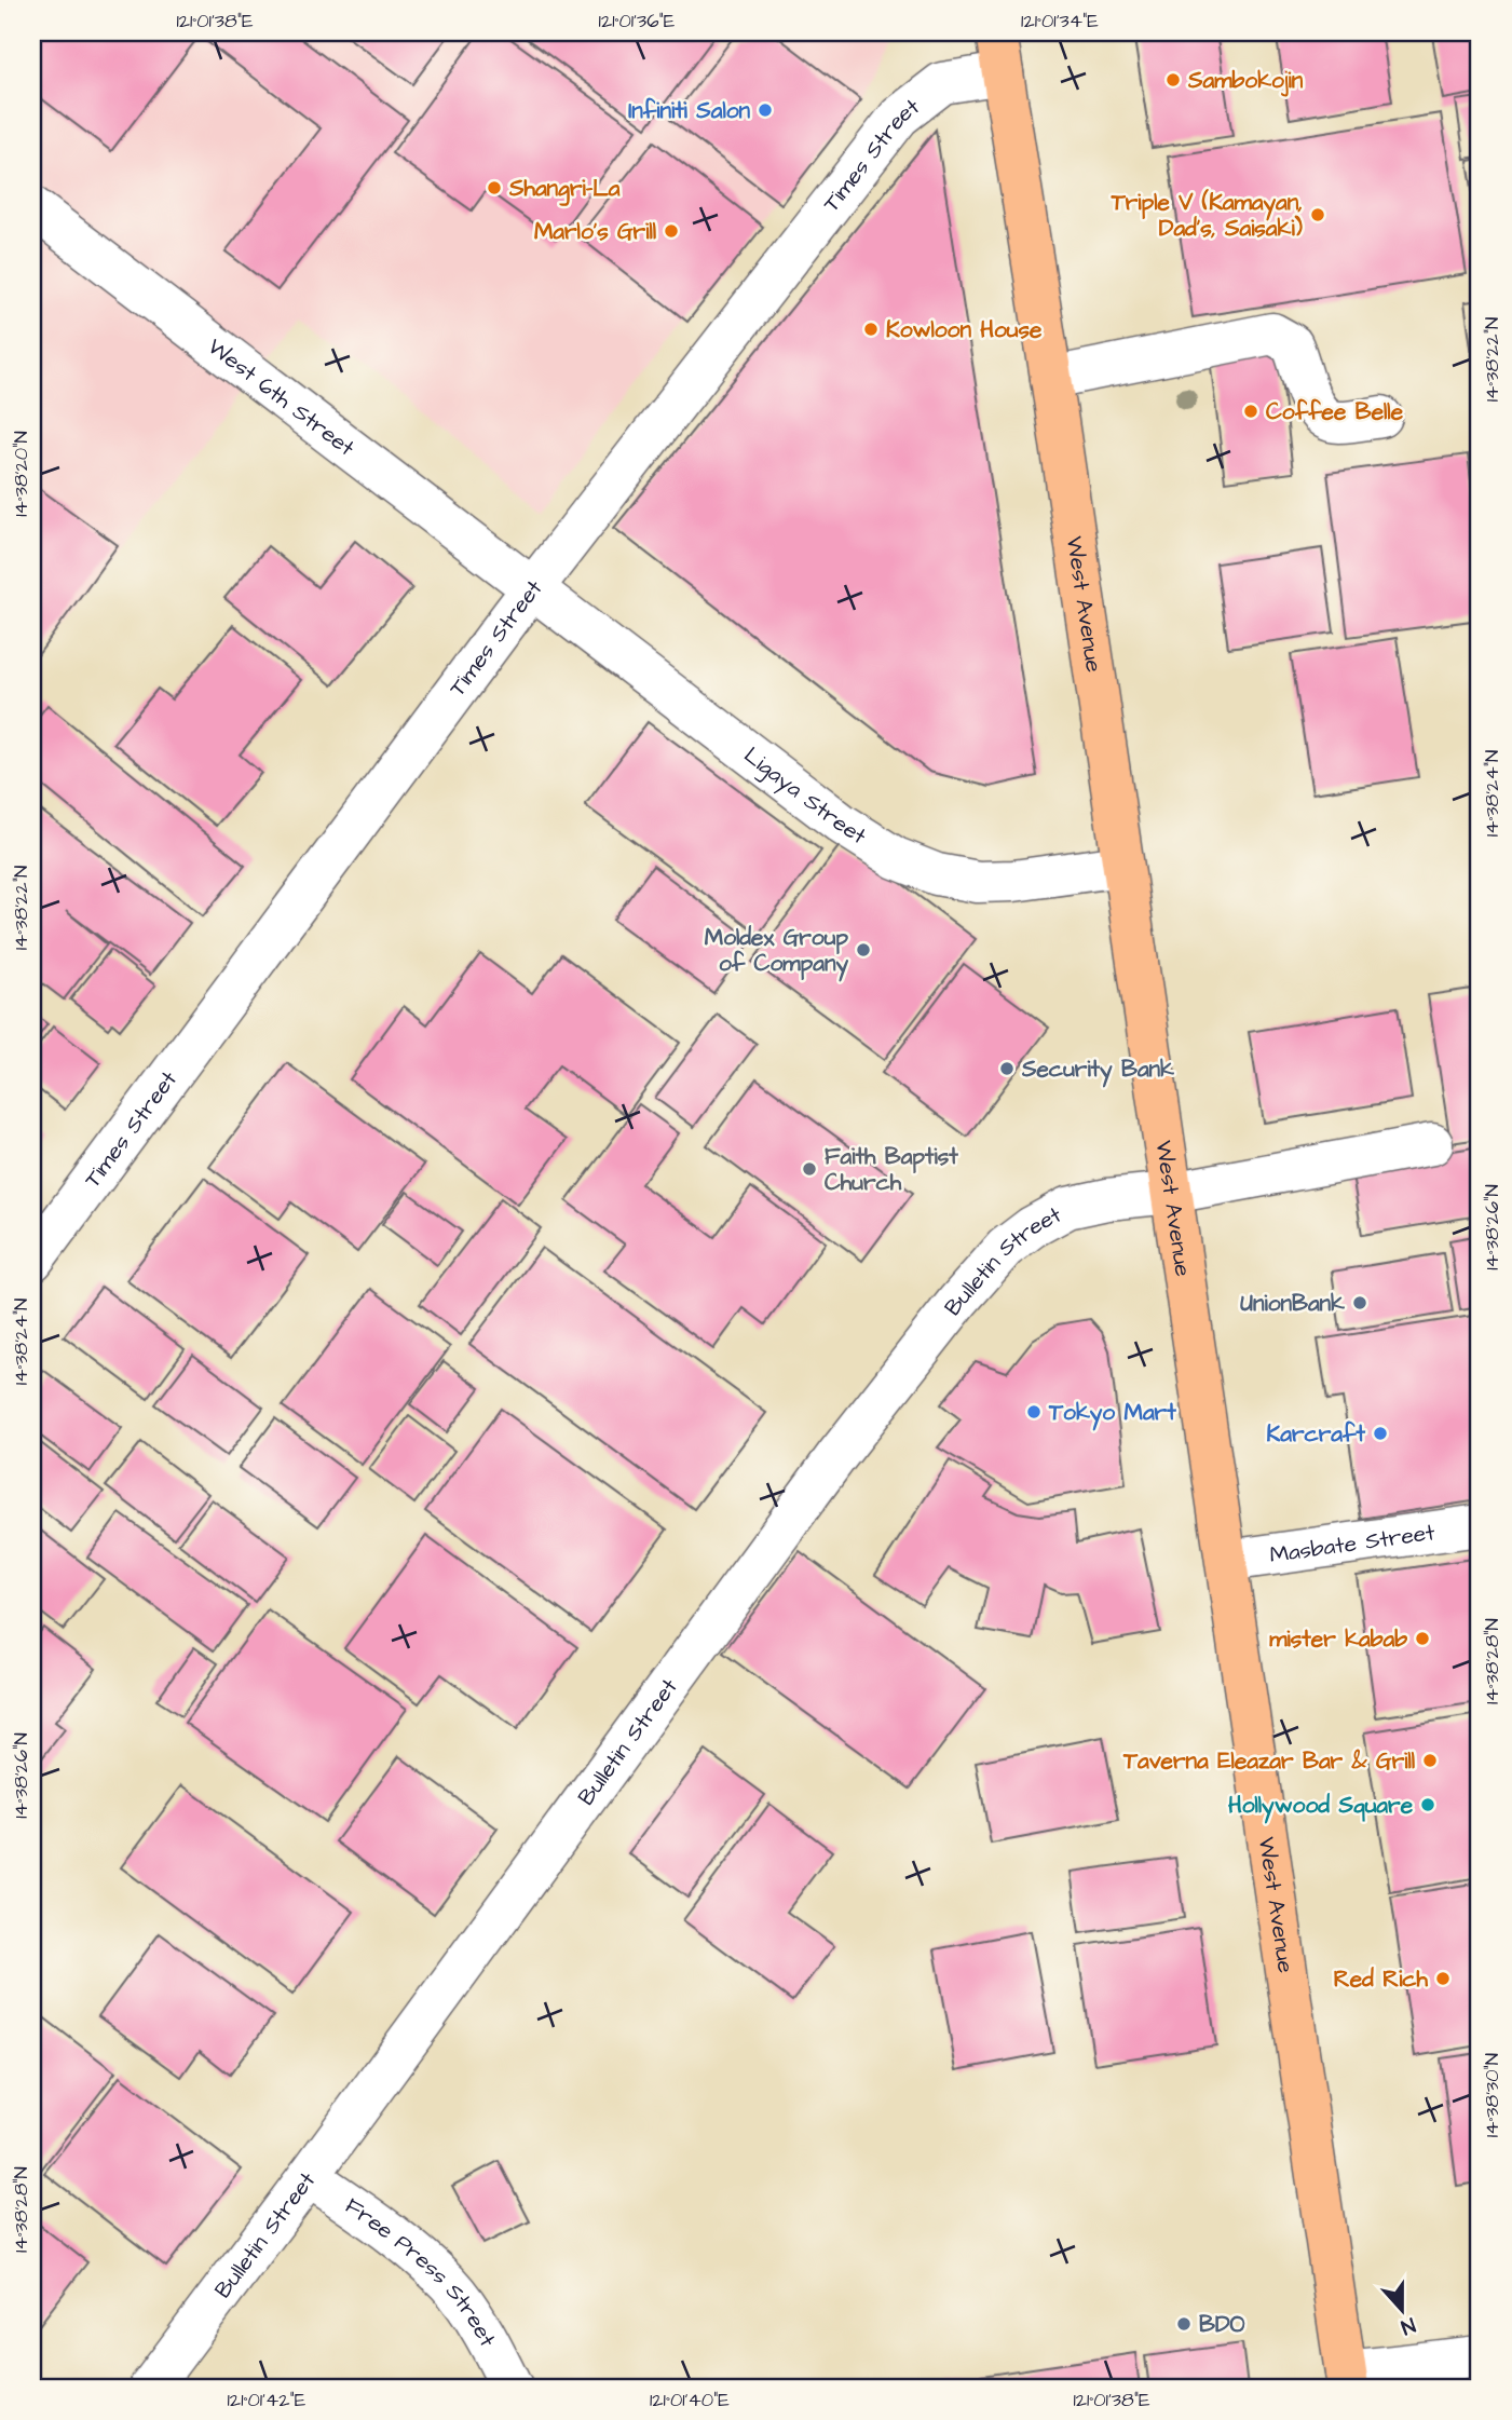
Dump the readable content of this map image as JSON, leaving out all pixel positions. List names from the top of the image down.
{
  "streets": {
    "main road": ["West Avenue"],
    "street": [
      "Times Street",
      "West 6th Street",
      "Ligaya Street",
      "Bulletin Street",
      "Masbate Street",
      "Free Press Street"
    ]
  },
  "crossings": [
    ["Times Street", "West 6th Street"],
    ["Times Street", "West Avenue"],
    ["Times Street", "Ligaya Street"],
    ["West 6th Street", "Ligaya Street"],
    ["West Avenue", "Ligaya Street"],
    ["West Avenue", "Bulletin Street"],
    ["West Avenue", "Masbate Street"],
    ["Bulletin Street", "Free Press Street"]
  ],
  "places": [
    "Sambokojin",
    "Infiniti Salon",
    "Shangri-La",
    "Triple V (Kamayan, Dad's, Saisaki)",
    "Marlo's Grill",
    "Kowloon House",
    "Coffee Belle",
    "Moldex Group of Company",
    "Security Bank",
    "Faith Baptist Church",
    "UnionBank",
    "Tokyo Mart",
    "Karcraft",
    "mister kabab",
    "Taverna Eleazar Bar & Grill",
    "Hollywood Square",
    "Red Rich",
    "BDO"
  ],
  "north": "bottom",
  "coordinates": [
    "121°01'38\"E",
    "121°01'36\"E",
    "121°01'34\"E",
    "14°38'22\"N",
    "14°38'20\"N",
    "14°38'24\"N",
    "14°38'26\"N",
    "14°38'28\"N",
    "14°38'30\"N",
    "121°01'42\"E",
    "121°01'40\"E"
  ]
}
